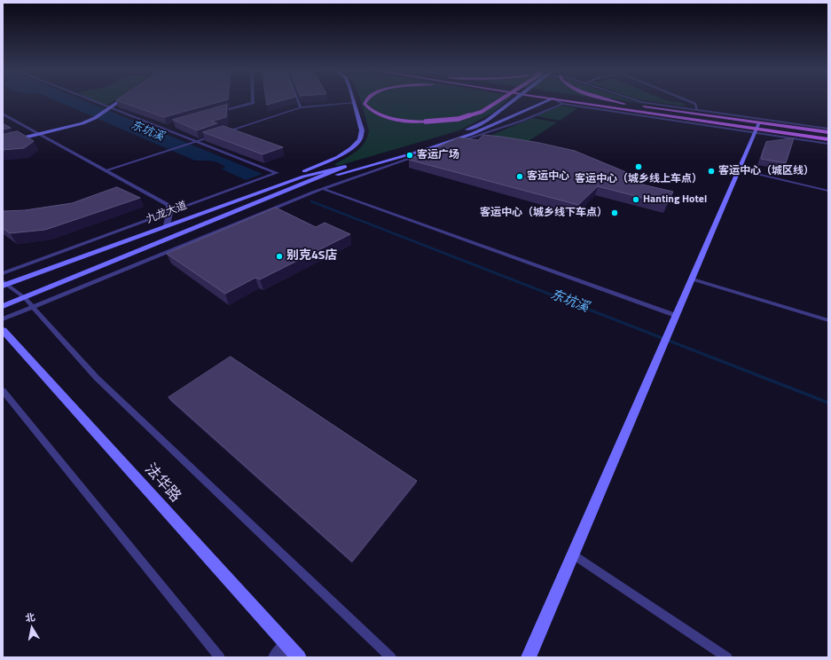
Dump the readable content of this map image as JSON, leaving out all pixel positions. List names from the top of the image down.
{
  "streets": {
    "main road": ["九龙大道", "法华路"]
  },
  "water": ["东坑溪"],
  "places": [
    "客运广场",
    "客运中心（城乡线上车点）",
    "客运中心（城区线）",
    "客运中心",
    "Hanting Hotel",
    "客运中心（城乡线下车点）",
    "别克4S店"
  ],
  "north": "top"
}
